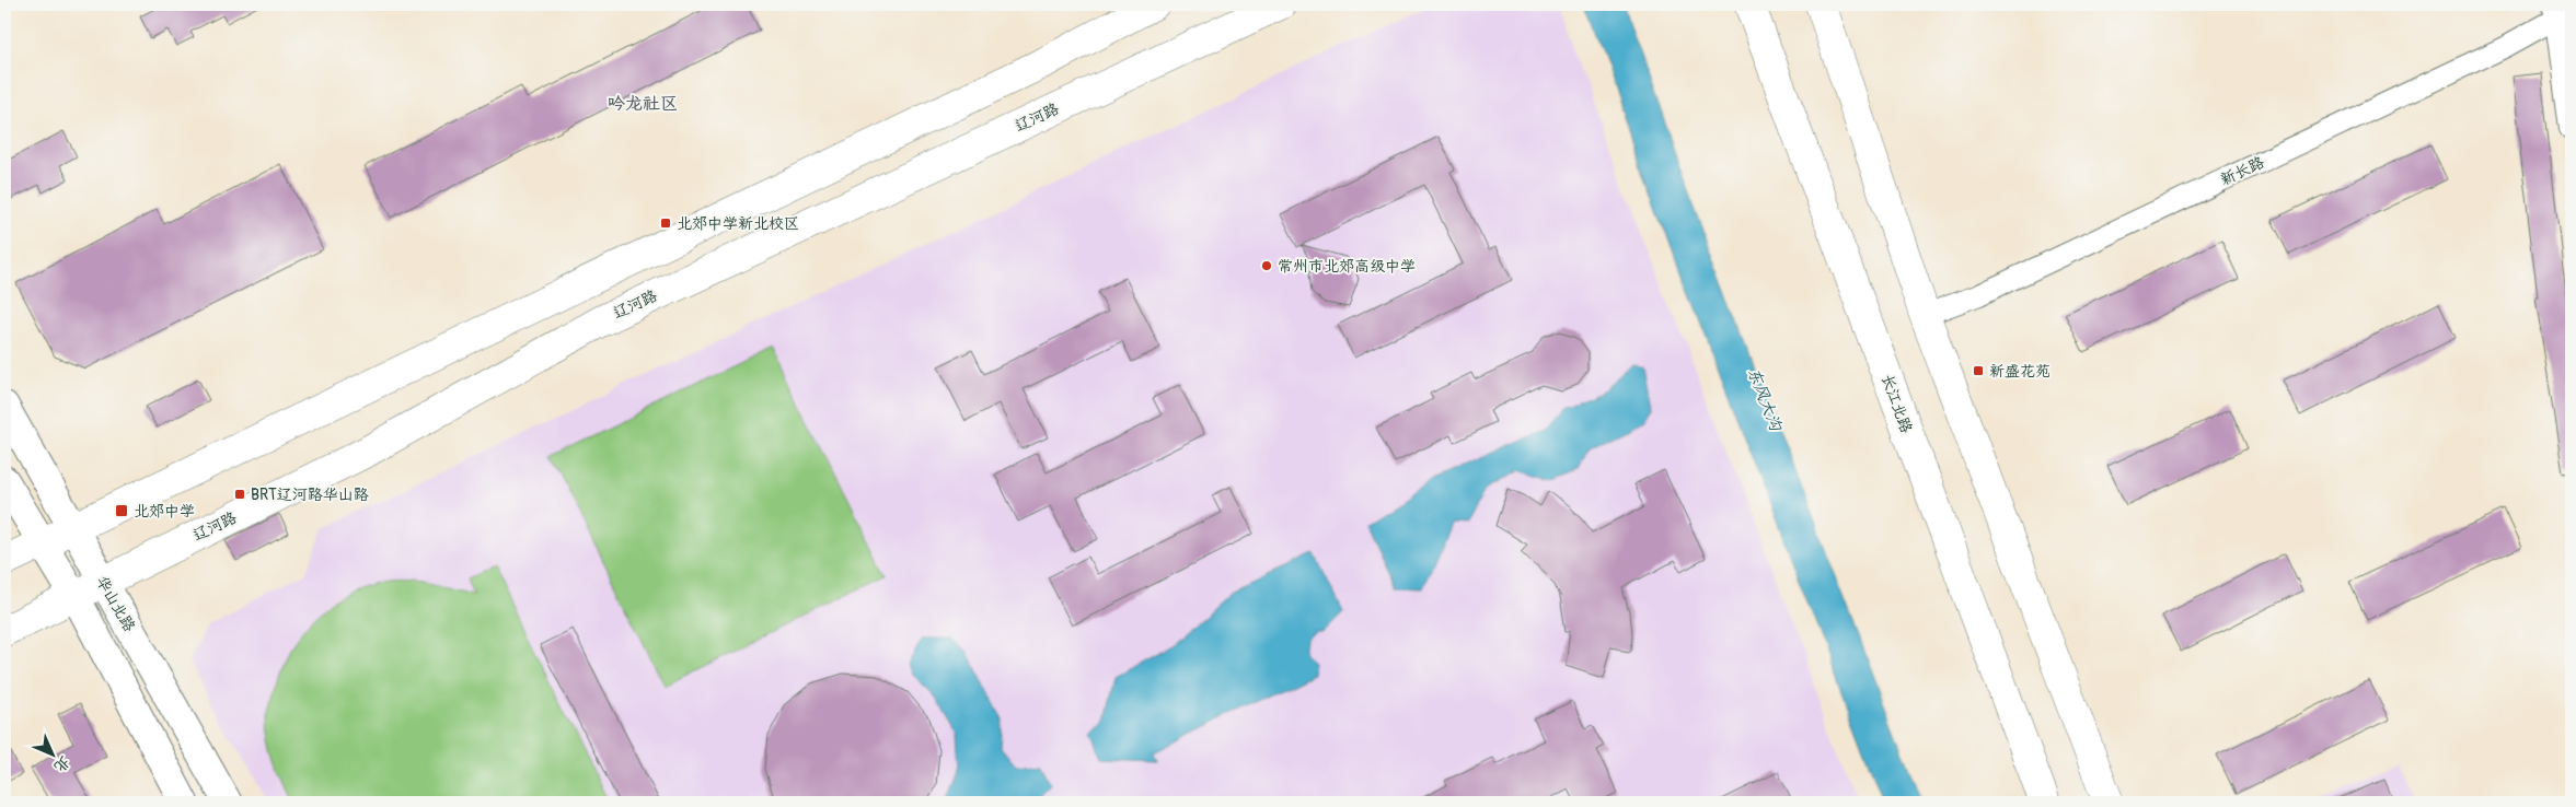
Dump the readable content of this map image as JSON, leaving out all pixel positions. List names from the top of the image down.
{
  "streets": {
    "main road": ["辽河路", "长江北路", "华山北路"],
    "street": ["新长路"]
  },
  "crossings": [
    ["辽河路", "华山北路"]
  ],
  "districts": ["吟龙社区"],
  "water": ["东风大沟"],
  "places": {
    "transit": [
      "北郊中学新北校区",
      "新盛花苑",
      "BRT辽河路华山路",
      "北郊中学"
    ],
    "other": ["常州市北郊高级中学"]
  },
  "north": "bottom right"
}
